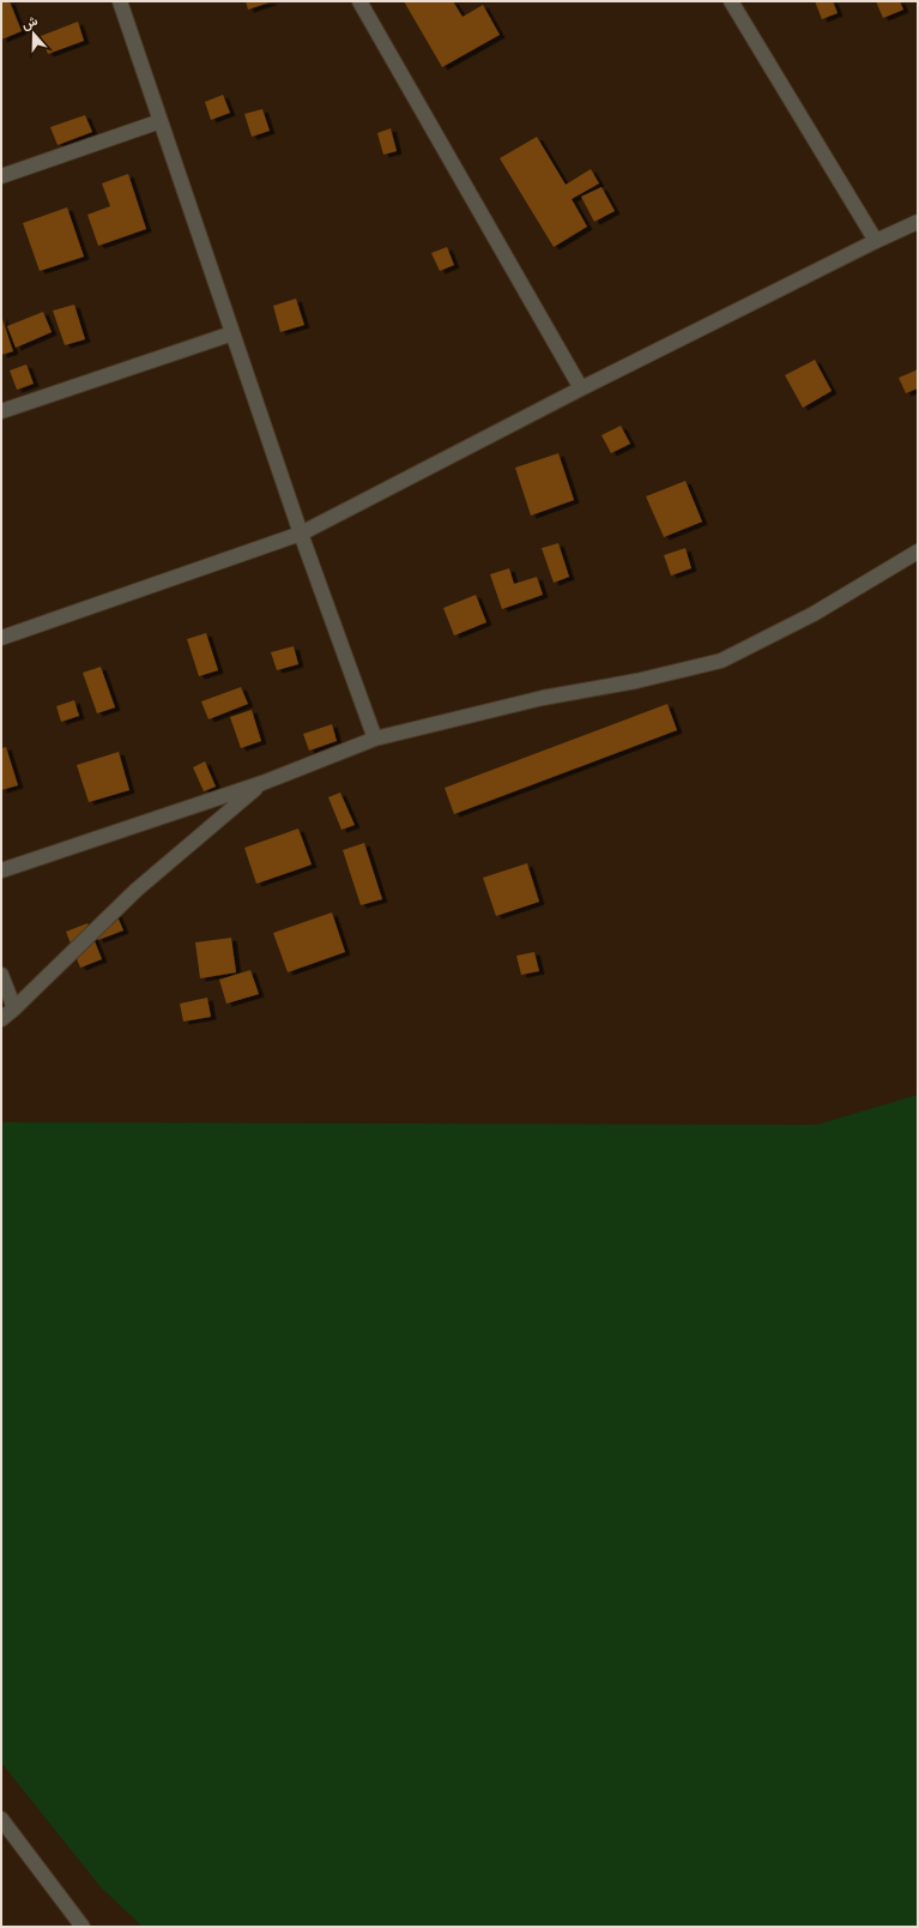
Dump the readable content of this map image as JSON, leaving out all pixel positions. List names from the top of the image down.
{
  "north": "top"
}
